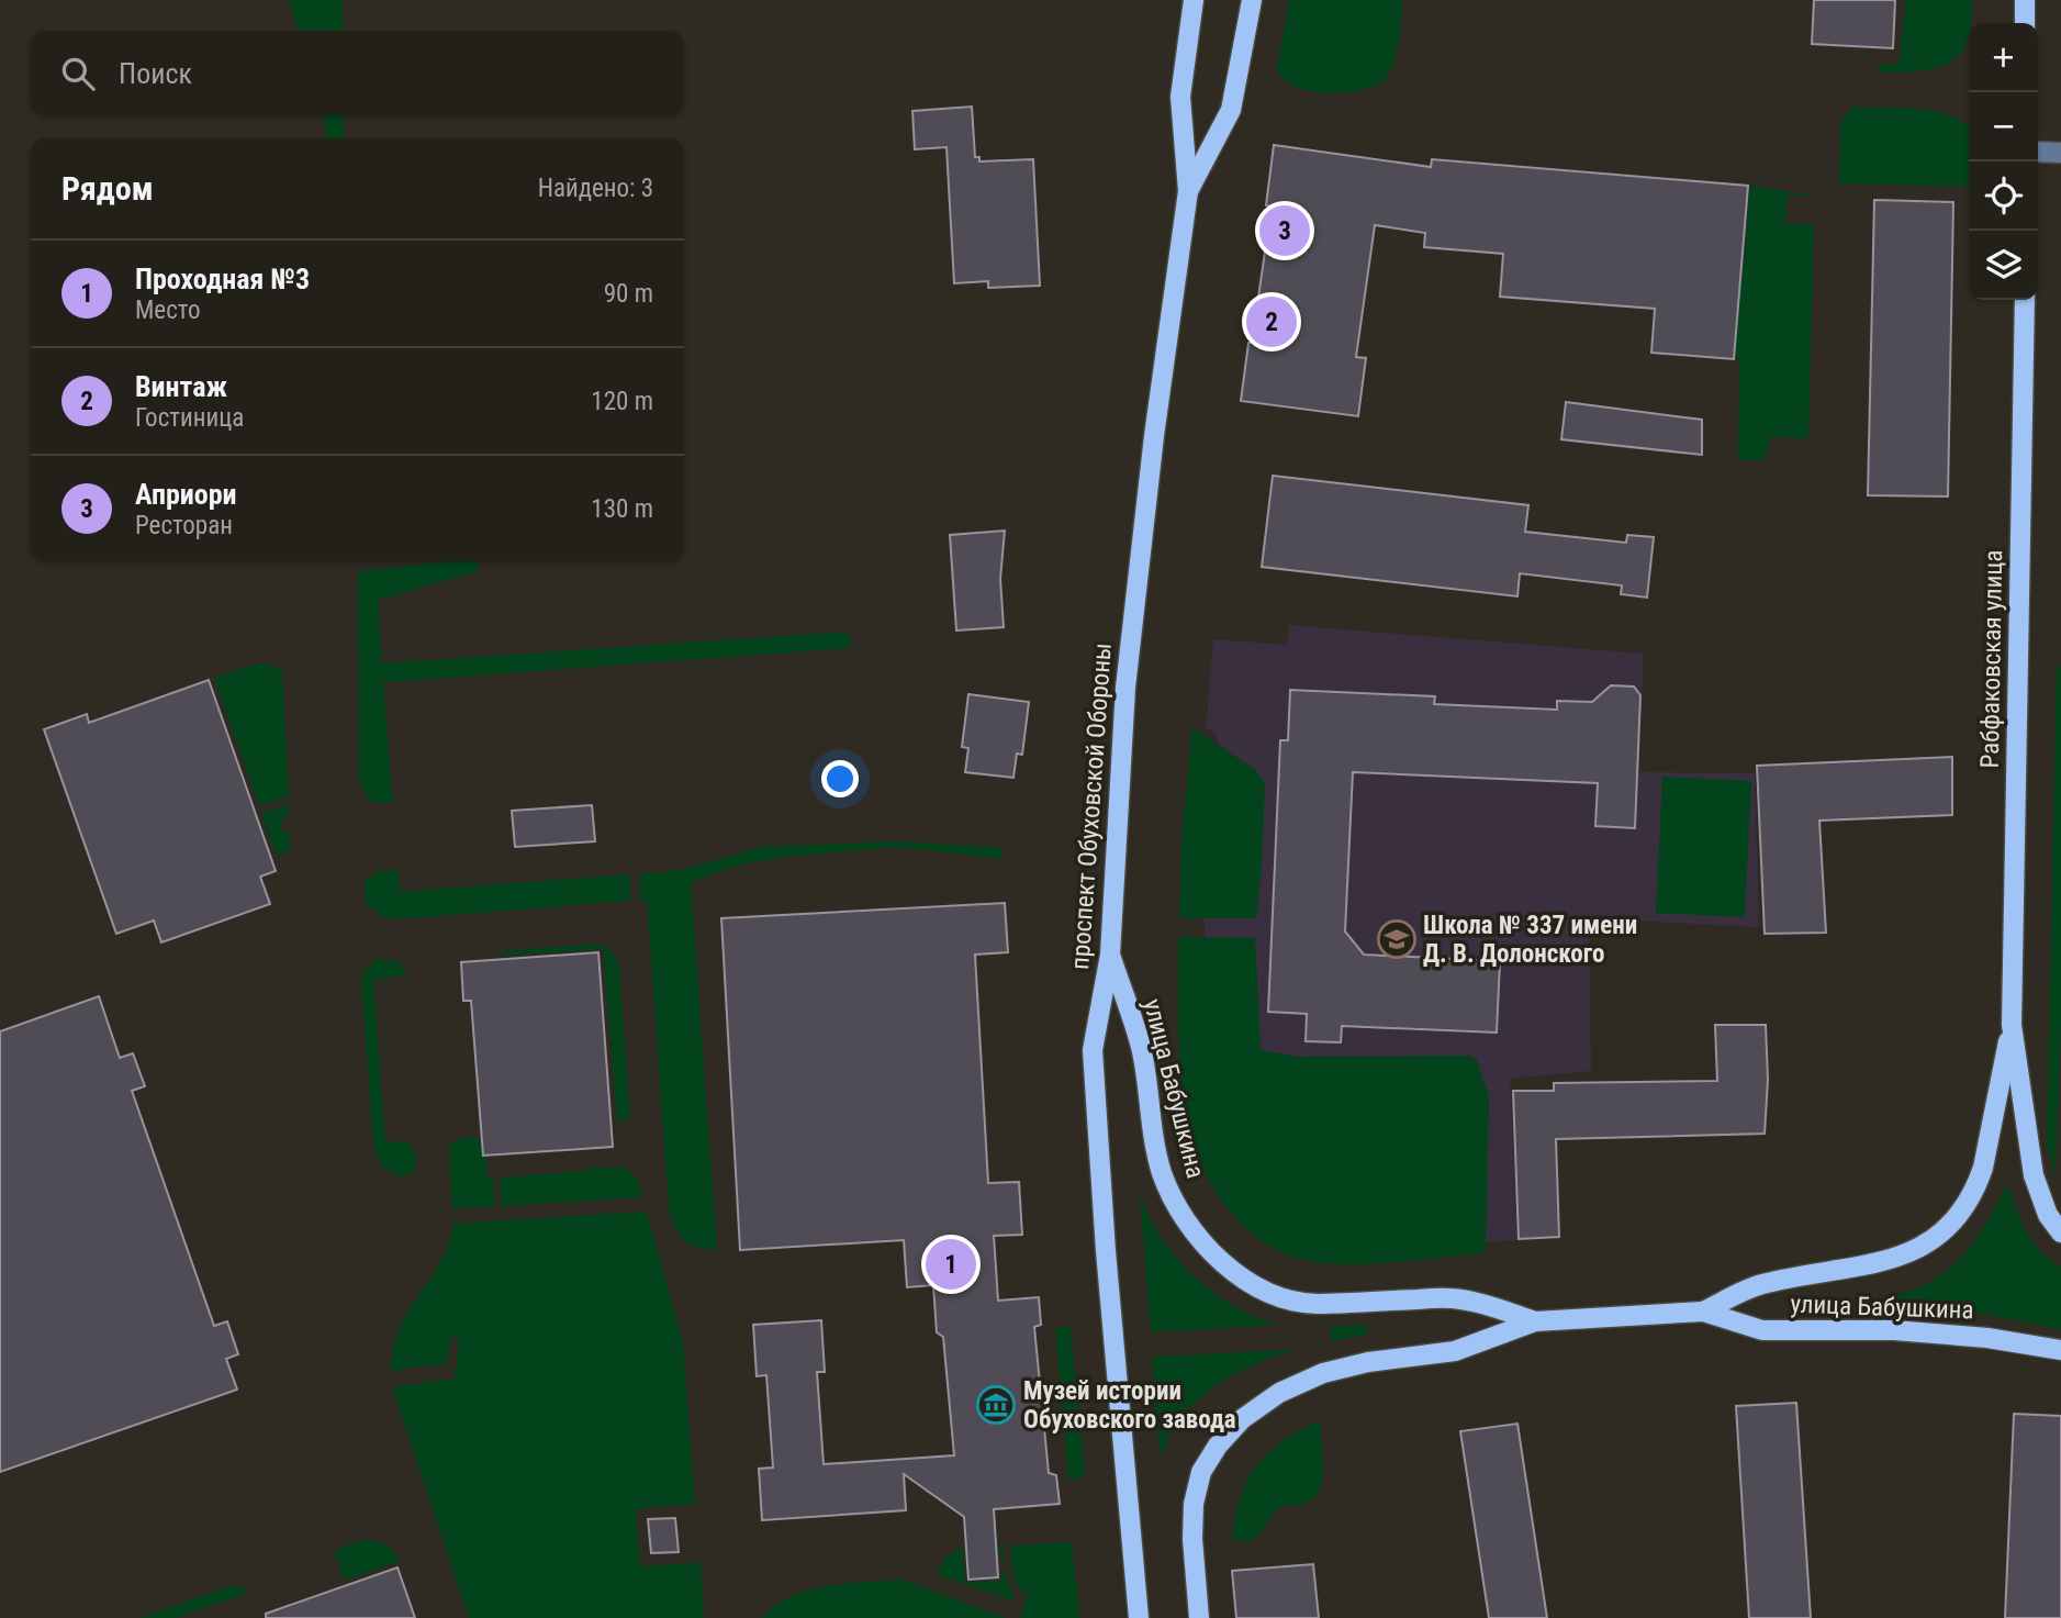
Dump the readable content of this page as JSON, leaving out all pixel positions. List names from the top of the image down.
{
  "streets": {
    "main road": ["Рабфаковская улица", "проспект Обуховской Обороны", "улица Бабушкина"]
  },
  "crossings": [
    ["Рабфаковская улица", "улица Бабушкина"],
    ["проспект Обуховской Обороны", "улица Бабушкина"]
  ],
  "places": {
    "school or university": ["Школа № 337 имени Д. В. Долонского"],
    "museum": ["Музей истории Обуховского завода"]
  },
  "page": {
    "map_buttons": ["+", "−"],
    "search": "Поиск",
    "heading": ["Рядом", "Найдено: 3"],
    "pins": ["3", "2", "1"],
    "list": [
      {
        "mark": "1",
        "name": "Проходная №3",
        "note": "Место",
        "value": "90 m"
      },
      {
        "mark": "2",
        "name": "Винтаж",
        "note": "Гостиница",
        "value": "120 m"
      },
      {
        "mark": "3",
        "name": "Априори",
        "note": "Ресторан",
        "value": "130 m"
      }
    ]
  }
}
